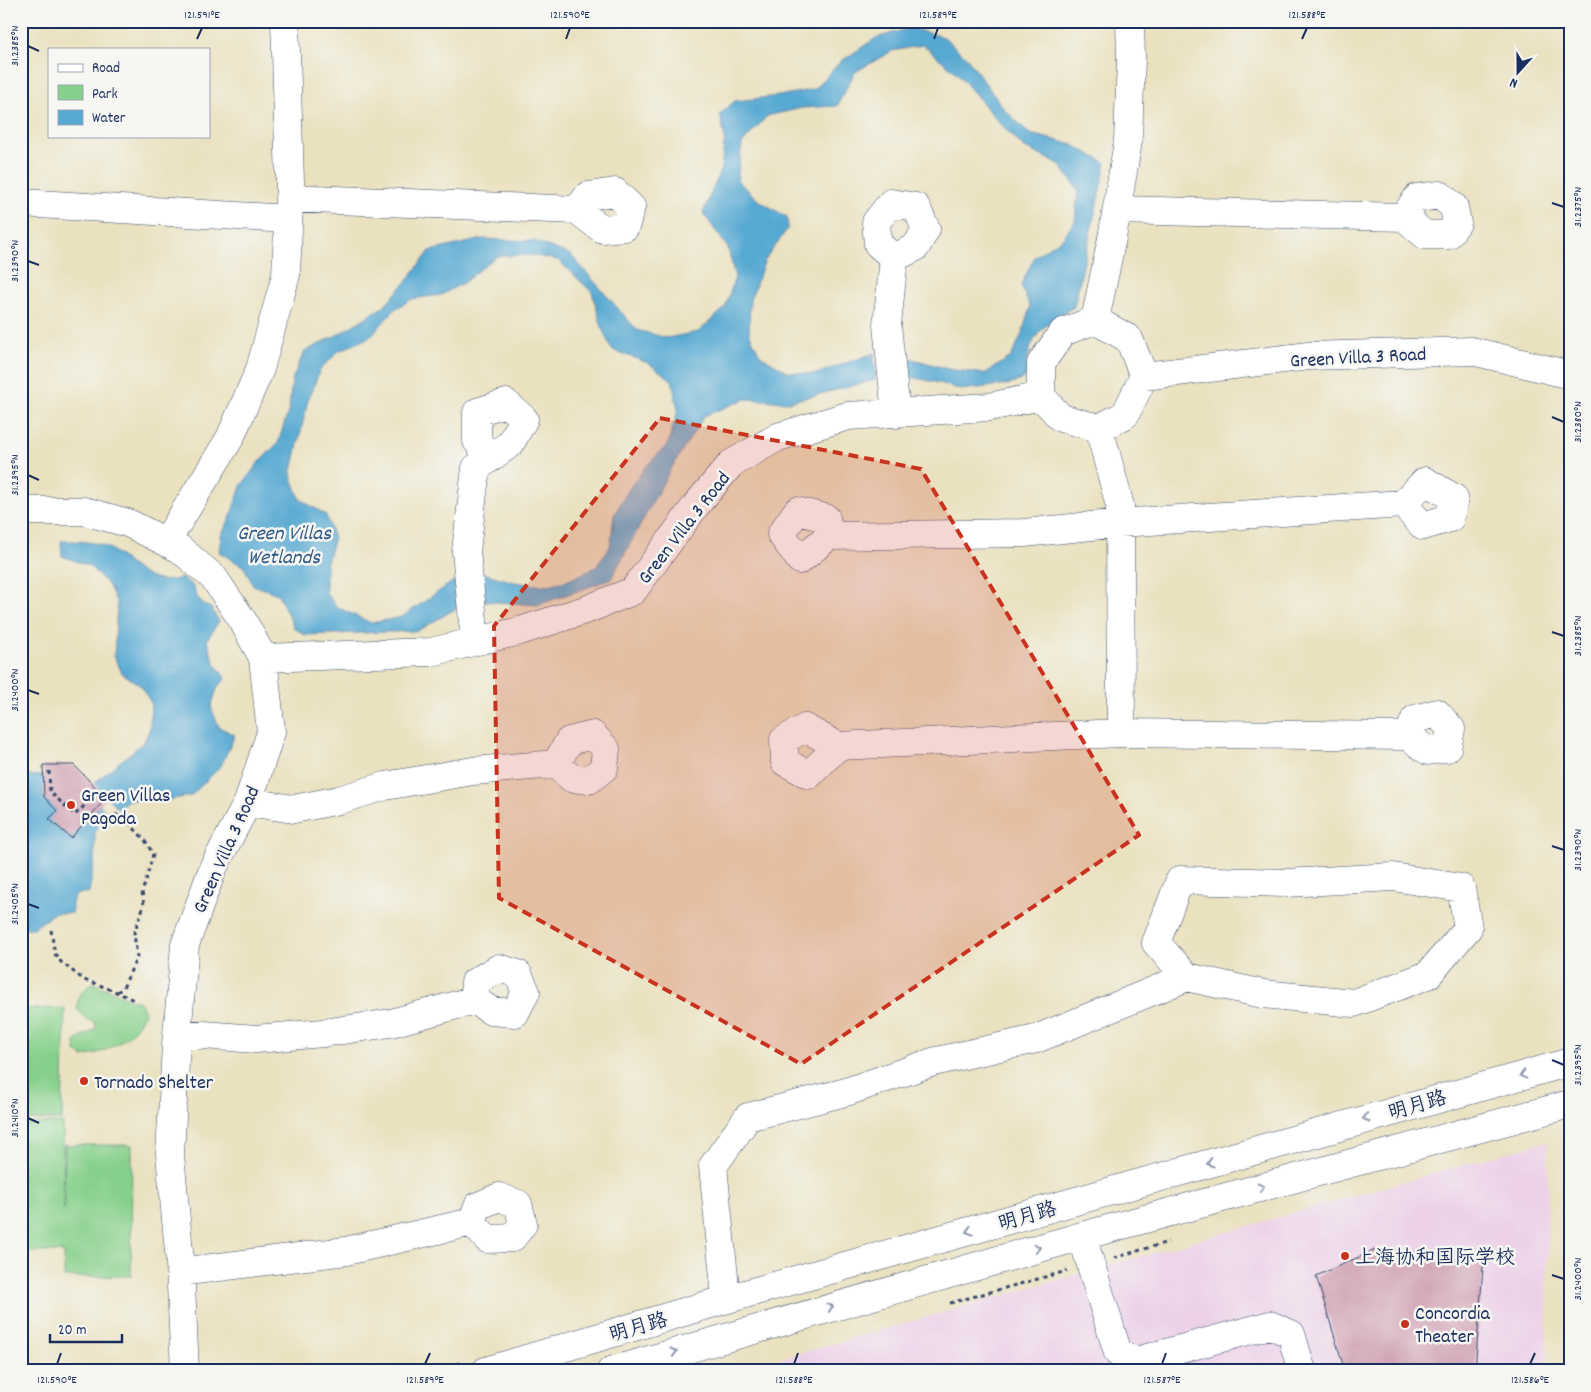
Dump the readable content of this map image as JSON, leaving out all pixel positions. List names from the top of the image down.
{
  "streets": {
    "street": ["Green Villa 3 Road", "明月路"]
  },
  "water": ["Green Villas Wetlands"],
  "places": [
    "Green Villas Pagoda",
    "Tornado Shelter",
    "上海协和国际学校",
    "Concordia Theater"
  ],
  "legend": ["Road", "Park", "Water"],
  "scale_bar": "20 m",
  "north": "bottom",
  "coordinates": [
    "121.591°E",
    "121.590°E",
    "121.589°E",
    "121.588°E",
    "31.2385°N",
    "31.2375°N",
    "31.2390°N",
    "31.2380°N",
    "31.2395°N",
    "31.2400°N",
    "31.2405°N",
    "31.2410°N",
    "121.587°E",
    "121.586°E"
  ]
}
